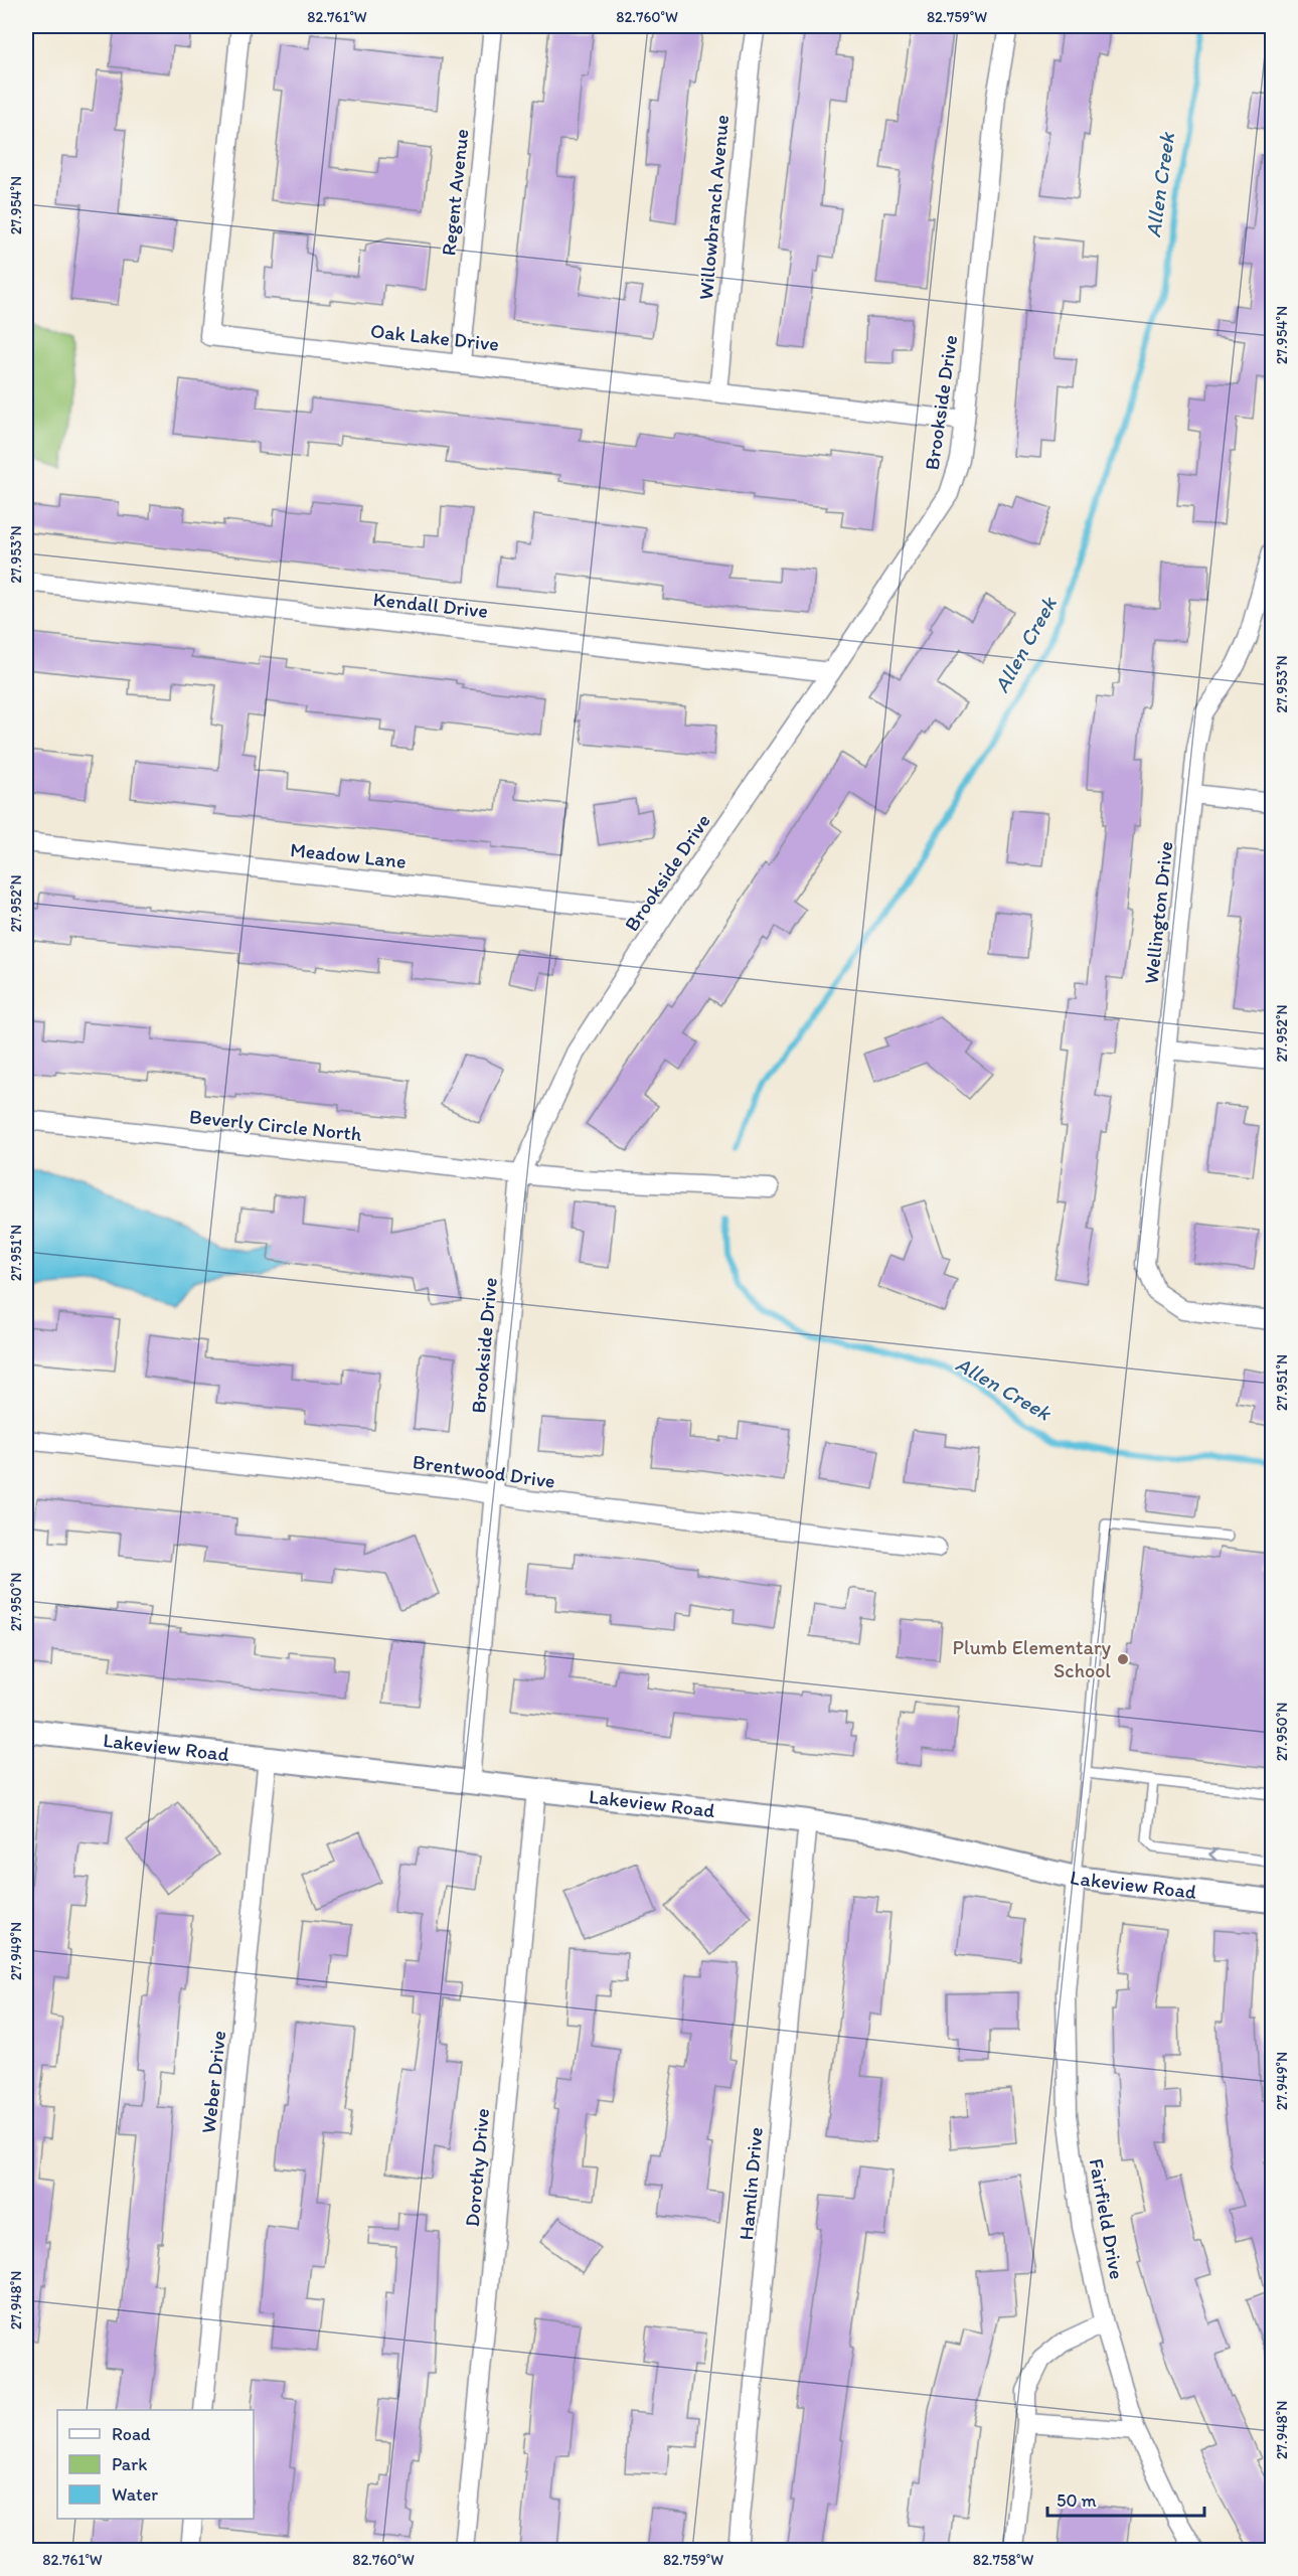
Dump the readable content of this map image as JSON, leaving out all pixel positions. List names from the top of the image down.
{
  "streets": {
    "street": [
      "Regent Avenue",
      "Willowbranch Avenue",
      "Oak Lake Drive",
      "Brookside Drive",
      "Kendall Drive",
      "Meadow Lane",
      "Wellington Drive",
      "Beverly Circle North",
      "Brentwood Drive",
      "Lakeview Road",
      "Weber Drive",
      "Dorothy Drive",
      "Hamlin Drive",
      "Fairfield Drive"
    ]
  },
  "crossings": [
    ["Regent Avenue", "Oak Lake Drive"],
    ["Willowbranch Avenue", "Oak Lake Drive"],
    ["Oak Lake Drive", "Brookside Drive"],
    ["Brookside Drive", "Kendall Drive"],
    ["Brookside Drive", "Meadow Lane"],
    ["Brookside Drive", "Beverly Circle North"],
    ["Brookside Drive", "Brentwood Drive"],
    ["Brookside Drive", "Lakeview Road"],
    ["Lakeview Road", "Weber Drive"],
    ["Lakeview Road", "Dorothy Drive"],
    ["Lakeview Road", "Hamlin Drive"],
    ["Lakeview Road", "Fairfield Drive"]
  ],
  "water": ["Allen Creek"],
  "places": ["Plumb Elementary School"],
  "legend": ["Road", "Park", "Water"],
  "scale_bar": "50 m",
  "coordinates": [
    "82.761°W",
    "82.760°W",
    "82.759°W",
    "27.954°N",
    "27.953°N",
    "27.952°N",
    "27.951°N",
    "27.950°N",
    "27.949°N",
    "27.948°N",
    "82.758°W"
  ]
}
